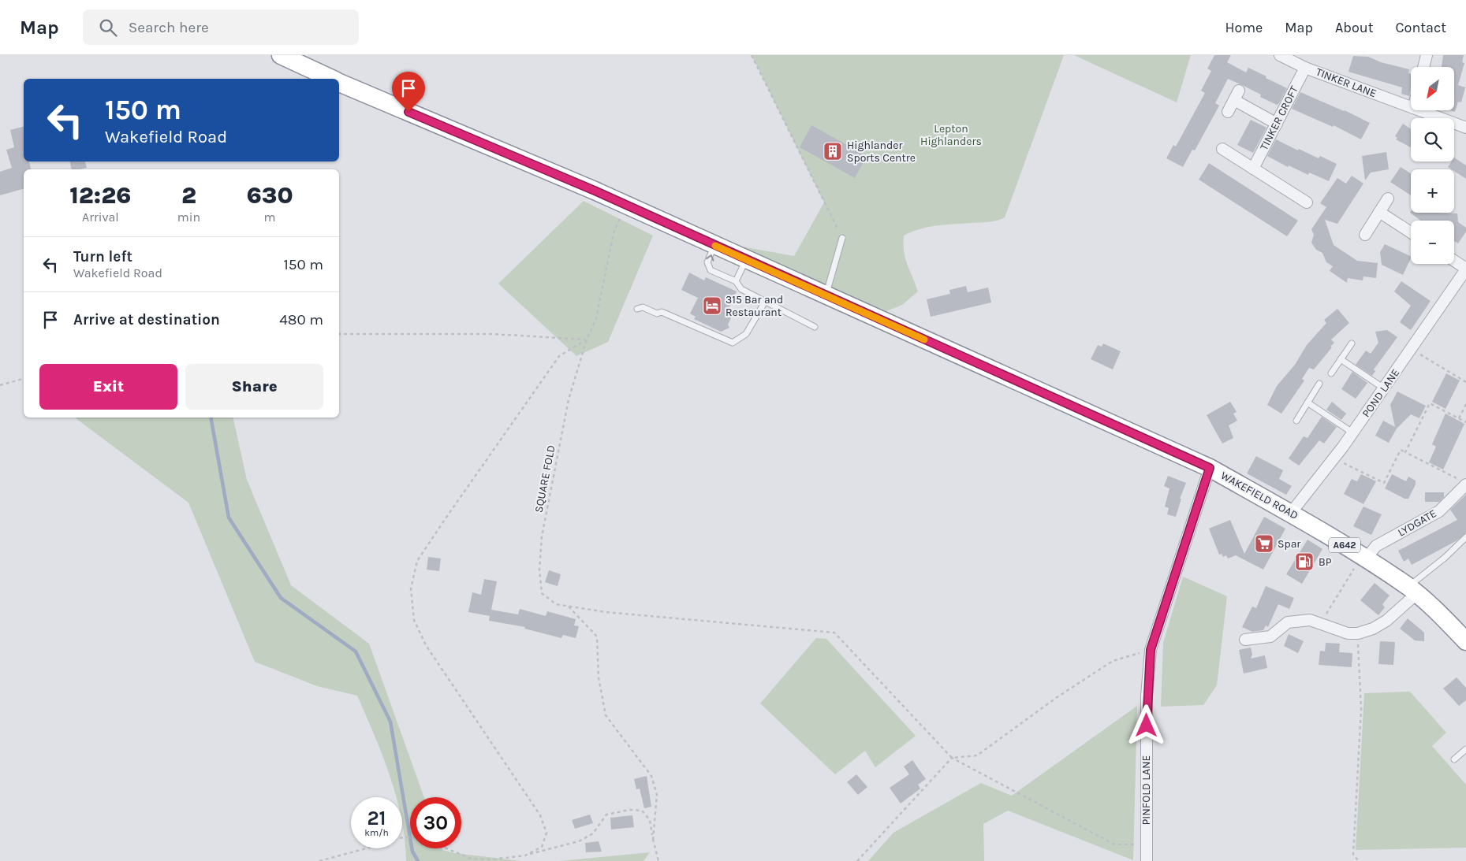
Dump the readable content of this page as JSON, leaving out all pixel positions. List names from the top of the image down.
{
  "streets": {
    "highway": ["WAKEFIELD ROAD", "A642"],
    "street": [
      "TINKER LANE",
      "TINKER CROFT",
      "POND LANE",
      "LYDGATE",
      "PINFOLD LANE"
    ],
    "path": ["SQUARE FOLD"]
  },
  "crossings": [
    ["TINKER LANE", "TINKER CROFT"],
    ["POND LANE", "WAKEFIELD ROAD"],
    ["SQUARE FOLD", "WAKEFIELD ROAD"],
    ["SQUARE FOLD", "PINFOLD LANE"],
    ["WAKEFIELD ROAD", "LYDGATE"],
    ["WAKEFIELD ROAD", "PINFOLD LANE"]
  ],
  "parks": ["Lepton Highlanders"],
  "places": {
    "building": ["Highlander Sports Centre"],
    "hotel": ["315 Bar and Restaurant"],
    "supermarket": ["Spar"],
    "fuel station": ["BP"]
  },
  "north": "bottom left",
  "page": {
    "header": "Map",
    "search": "Search here",
    "nav": [
      "Home",
      "Map",
      "About",
      "Contact"
    ],
    "map_buttons": ["+", "−"],
    "turn": ["150 m", "Wakefield Road"],
    "eta": [
      "12:26",
      "Arrival",
      "2",
      "min",
      "630",
      "m"
    ],
    "list": [
      {
        "name": "Turn left",
        "note": "Wakefield Road",
        "value": "150 m"
      },
      {
        "name": "Arrive at destination",
        "value": "480 m"
      }
    ],
    "buttons": ["Exit", "Share"],
    "speed": "21 km/h",
    "limit": "30"
  }
}
